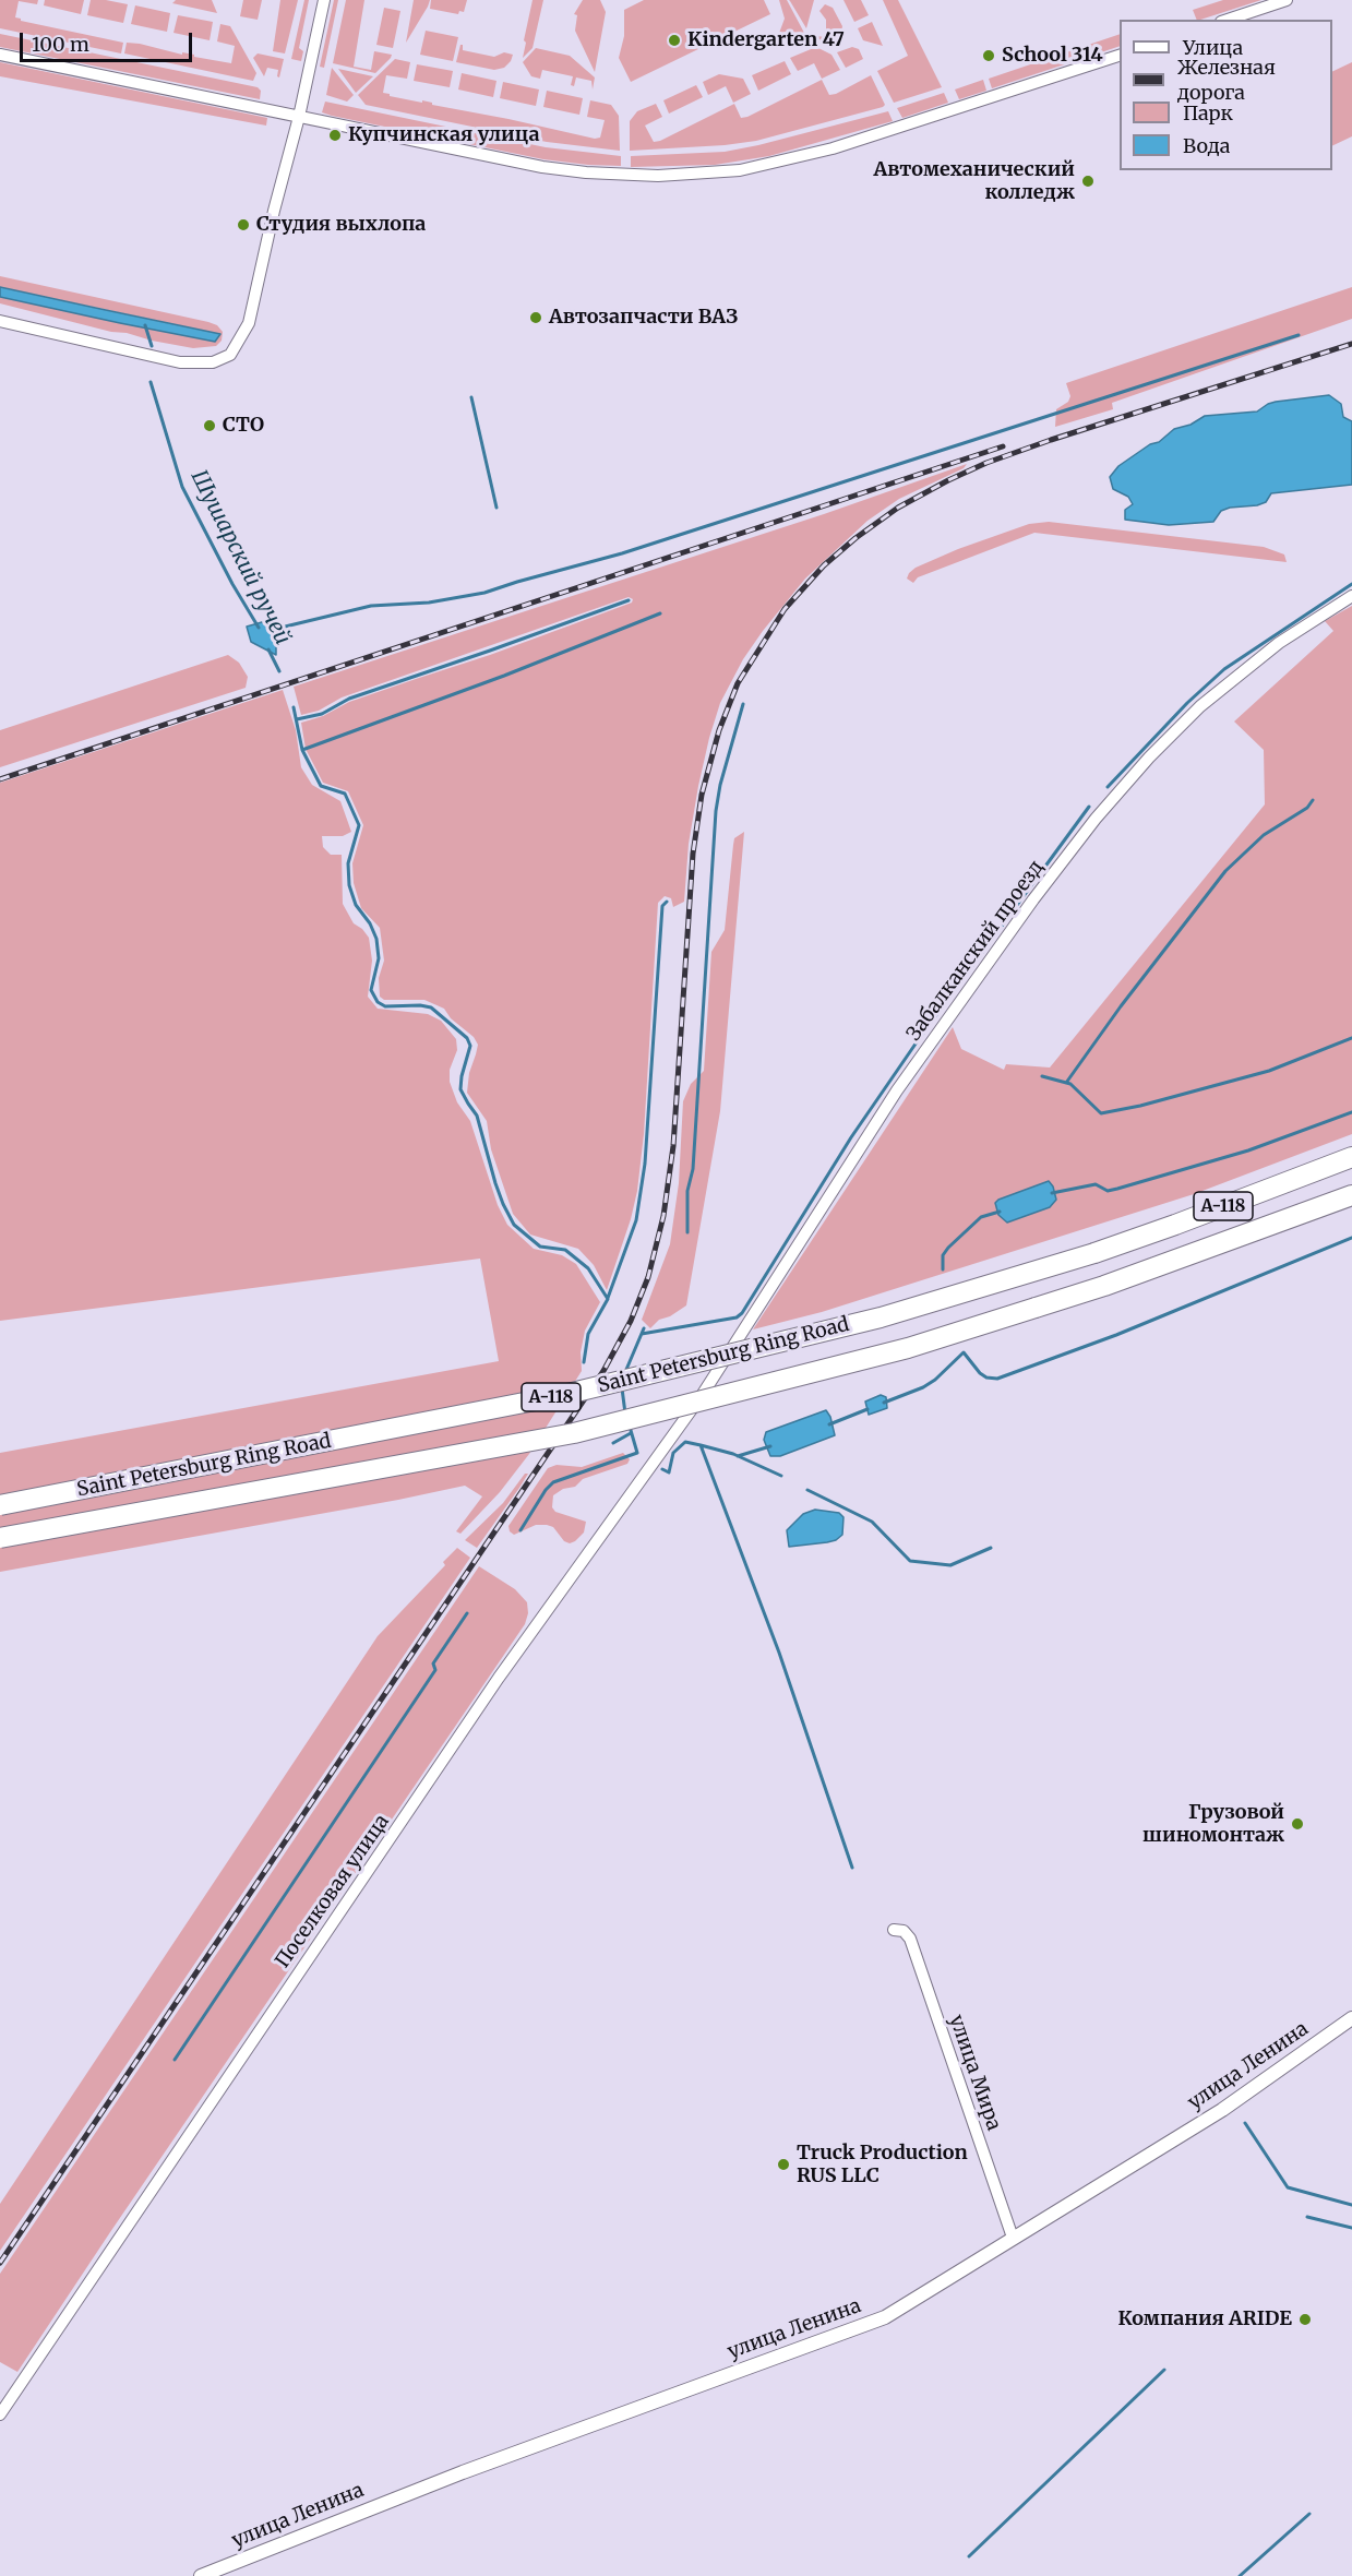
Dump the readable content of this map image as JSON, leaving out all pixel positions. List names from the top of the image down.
{
  "streets": {
    "highway": ["А-118", "Saint Petersburg Ring Road"],
    "street": [
      "Забалканский проезд",
      "Поселковая улица",
      "улица Ленина",
      "улица Мира"
    ]
  },
  "crossings": [
    ["Забалканский проезд", "Поселковая улица"],
    ["улица Ленина", "улица Мира"]
  ],
  "water": ["Шушарский ручей"],
  "places": [
    "Kindergarten 47",
    "School 314",
    "Купчинская улица",
    "Автомеханический колледж",
    "Студия выхлопа",
    "Автозапчасти ВАЗ",
    "СТО",
    "Грузовой шиномонтаж",
    "Truck Production RUS LLC",
    "Компания ARIDE"
  ],
  "legend": [
    "Улица",
    "Железная дорога",
    "Парк",
    "Вода"
  ],
  "scale_bar": "100 m"
}
